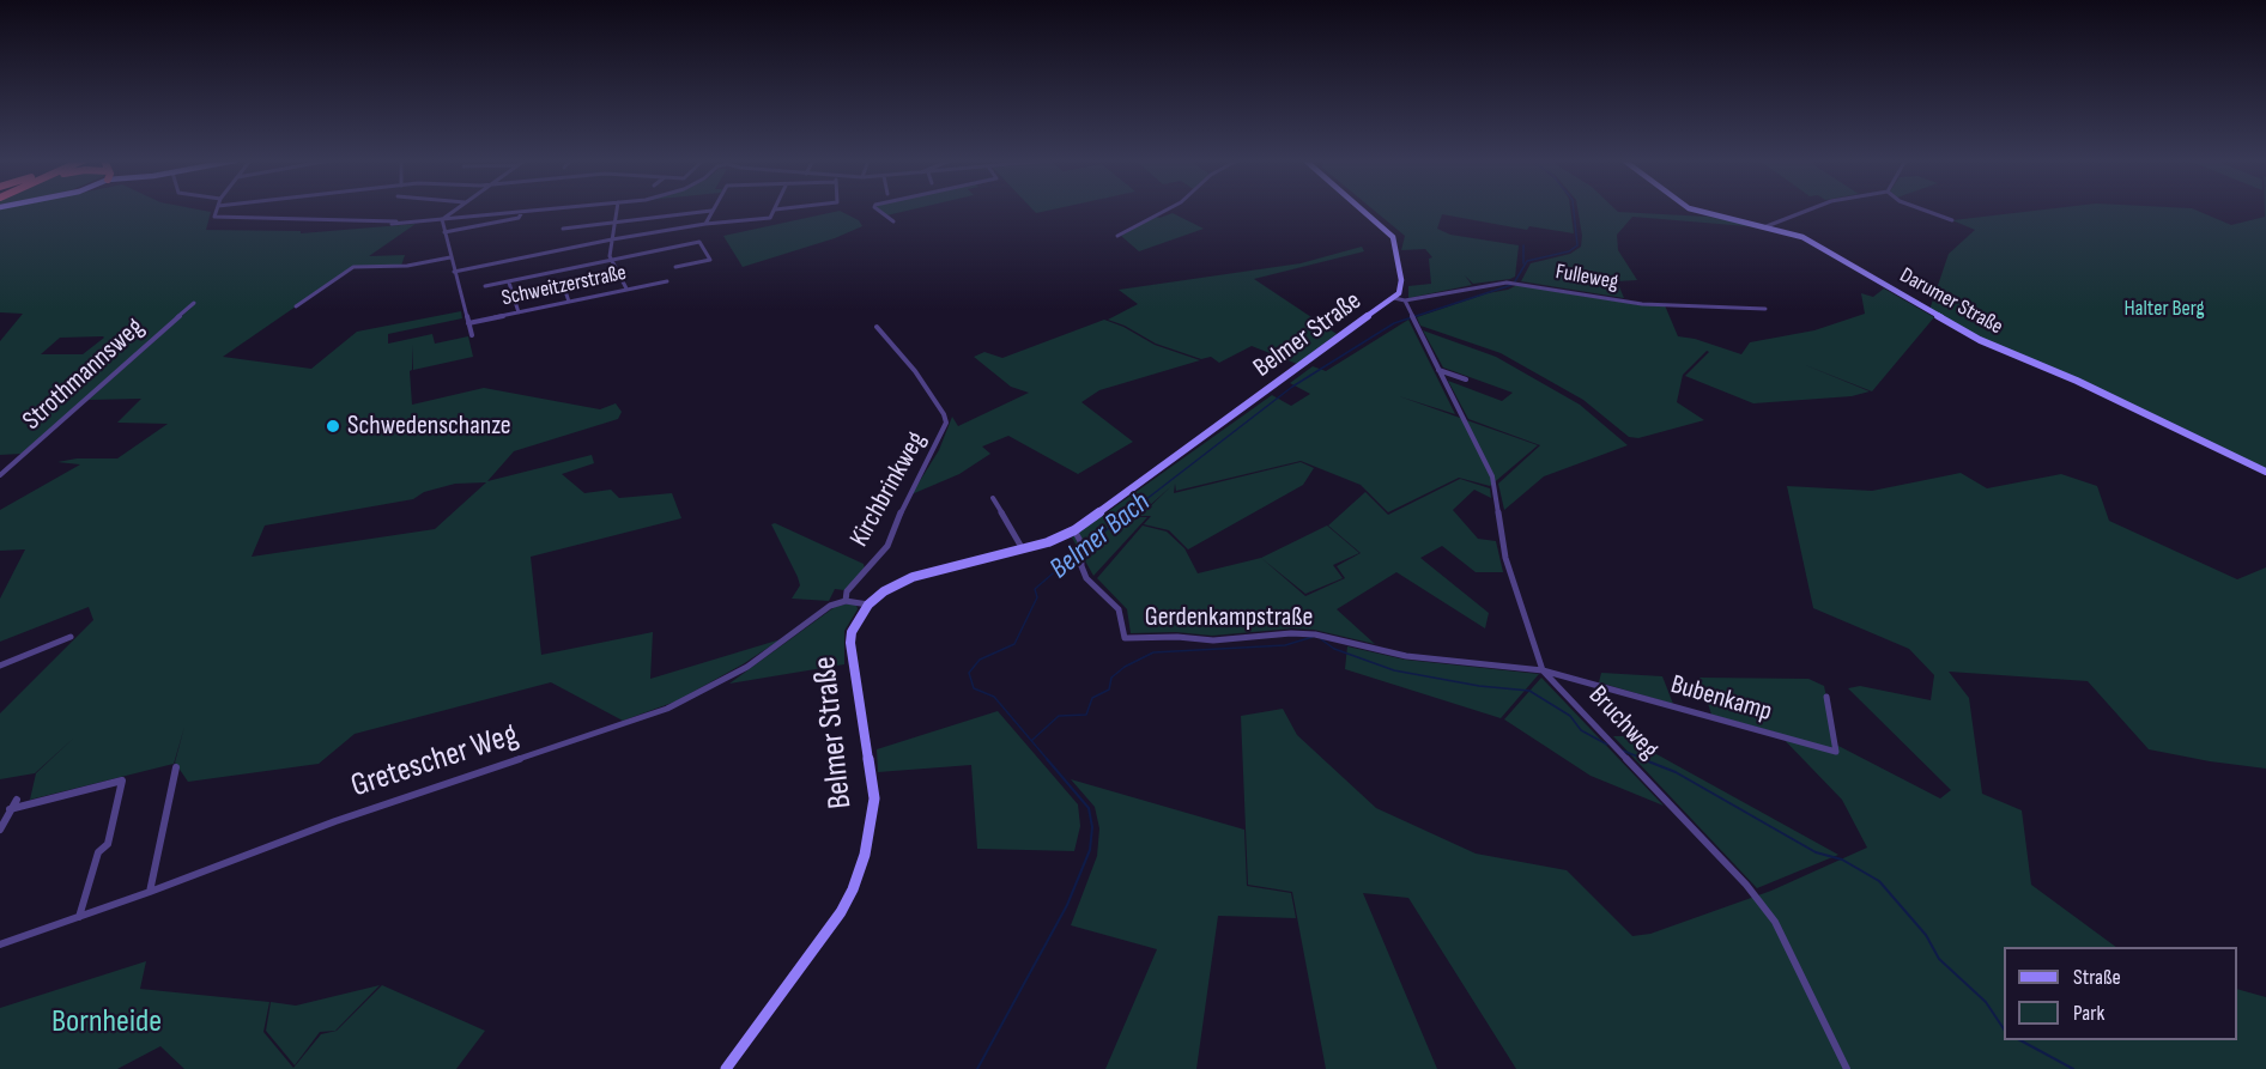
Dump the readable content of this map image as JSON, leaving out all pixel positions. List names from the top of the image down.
{
  "streets": {
    "street": [
      "Fulleweg",
      "Schweitzerstraße",
      "Darumer Straße",
      "Belmer Straße",
      "Strothmannsweg",
      "Kirchbrinkweg",
      "Gerdenkampstraße",
      "Bubenkamp",
      "Bruchweg",
      "Gretescher Weg"
    ]
  },
  "crossings": [
    ["Fulleweg", "Bruchweg"],
    ["Belmer Straße", "Gerdenkampstraße"],
    ["Kirchbrinkweg", "Gretescher Weg"],
    ["Gerdenkampstraße", "Bubenkamp"],
    ["Gerdenkampstraße", "Bruchweg"],
    ["Bubenkamp", "Bruchweg"]
  ],
  "water": ["Belmer Bach"],
  "parks": ["Halter Berg", "Bornheide"],
  "places": ["Schwedenschanze"],
  "legend": ["Straße", "Park"]
}
